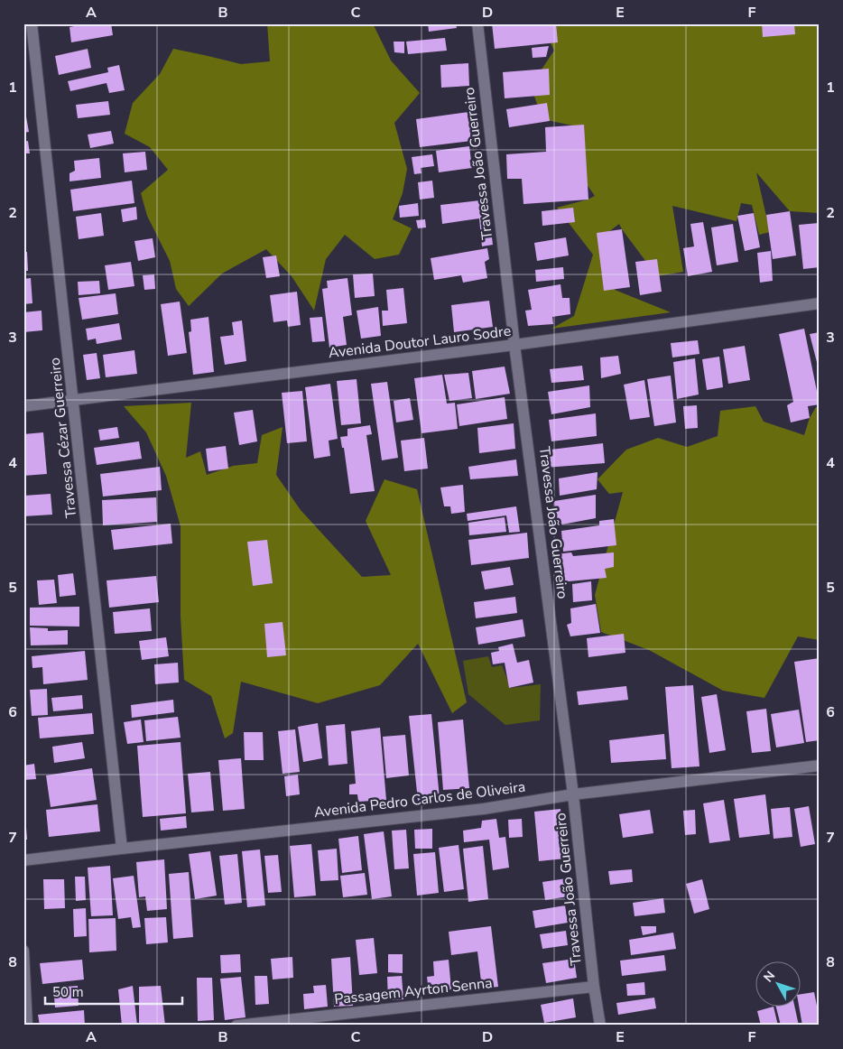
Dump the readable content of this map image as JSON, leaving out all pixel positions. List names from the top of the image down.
{
  "streets": {
    "street": [
      "Travessa João Guerreiro",
      "Avenida Doutor Lauro Sodre",
      "Travessa Cézar Guerreiro",
      "Avenida Pedro Carlos de Oliveira",
      "Passagem Ayrton Senna"
    ]
  },
  "crossings": [
    ["Travessa João Guerreiro", "Avenida Doutor Lauro Sodre"],
    ["Travessa João Guerreiro", "Avenida Pedro Carlos de Oliveira"],
    ["Travessa João Guerreiro", "Passagem Ayrton Senna"],
    ["Avenida Doutor Lauro Sodre", "Travessa Cézar Guerreiro"],
    ["Travessa Cézar Guerreiro", "Avenida Pedro Carlos de Oliveira"]
  ],
  "scale_bar": "50 m",
  "north": "top left",
  "grid": {
    "columns": [
      "A",
      "B",
      "C",
      "D",
      "E",
      "F"
    ],
    "rows": [
      "1",
      "2",
      "3",
      "4",
      "5",
      "6",
      "7",
      "8"
    ]
  }
}
